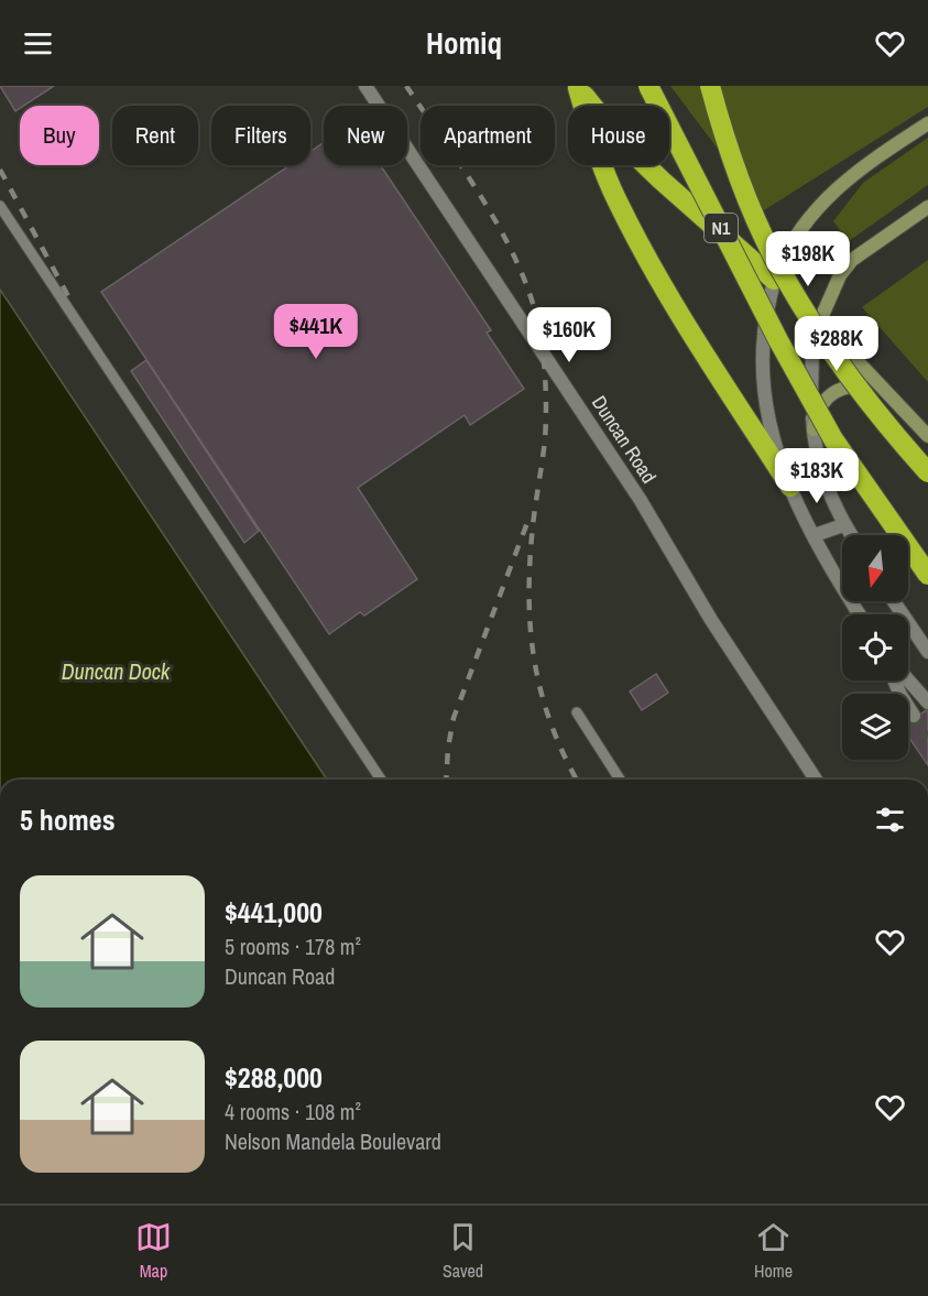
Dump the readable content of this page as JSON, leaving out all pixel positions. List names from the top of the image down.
{
  "streets": {
    "highway": ["N1"],
    "street": ["Duncan Road"]
  },
  "water": ["Duncan Dock"],
  "north": "bottom",
  "page": {
    "header": "Homiq",
    "chip": [
      "Buy",
      "Rent",
      "Filters",
      "New",
      "Apartment",
      "House"
    ],
    "price": [
      "$198K",
      "$441K",
      "$160K",
      "$288K",
      "$183K"
    ],
    "heading": "5 homes",
    "list": [
      {
        "name": "$441,000",
        "note": "5 rooms · 178 m² · Duncan Road"
      },
      {
        "name": "$288,000",
        "note": "4 rooms · 108 m² · Nelson Mandela Boulevard"
      }
    ],
    "tabs": ["Map", "Saved", "Home"]
  }
}
